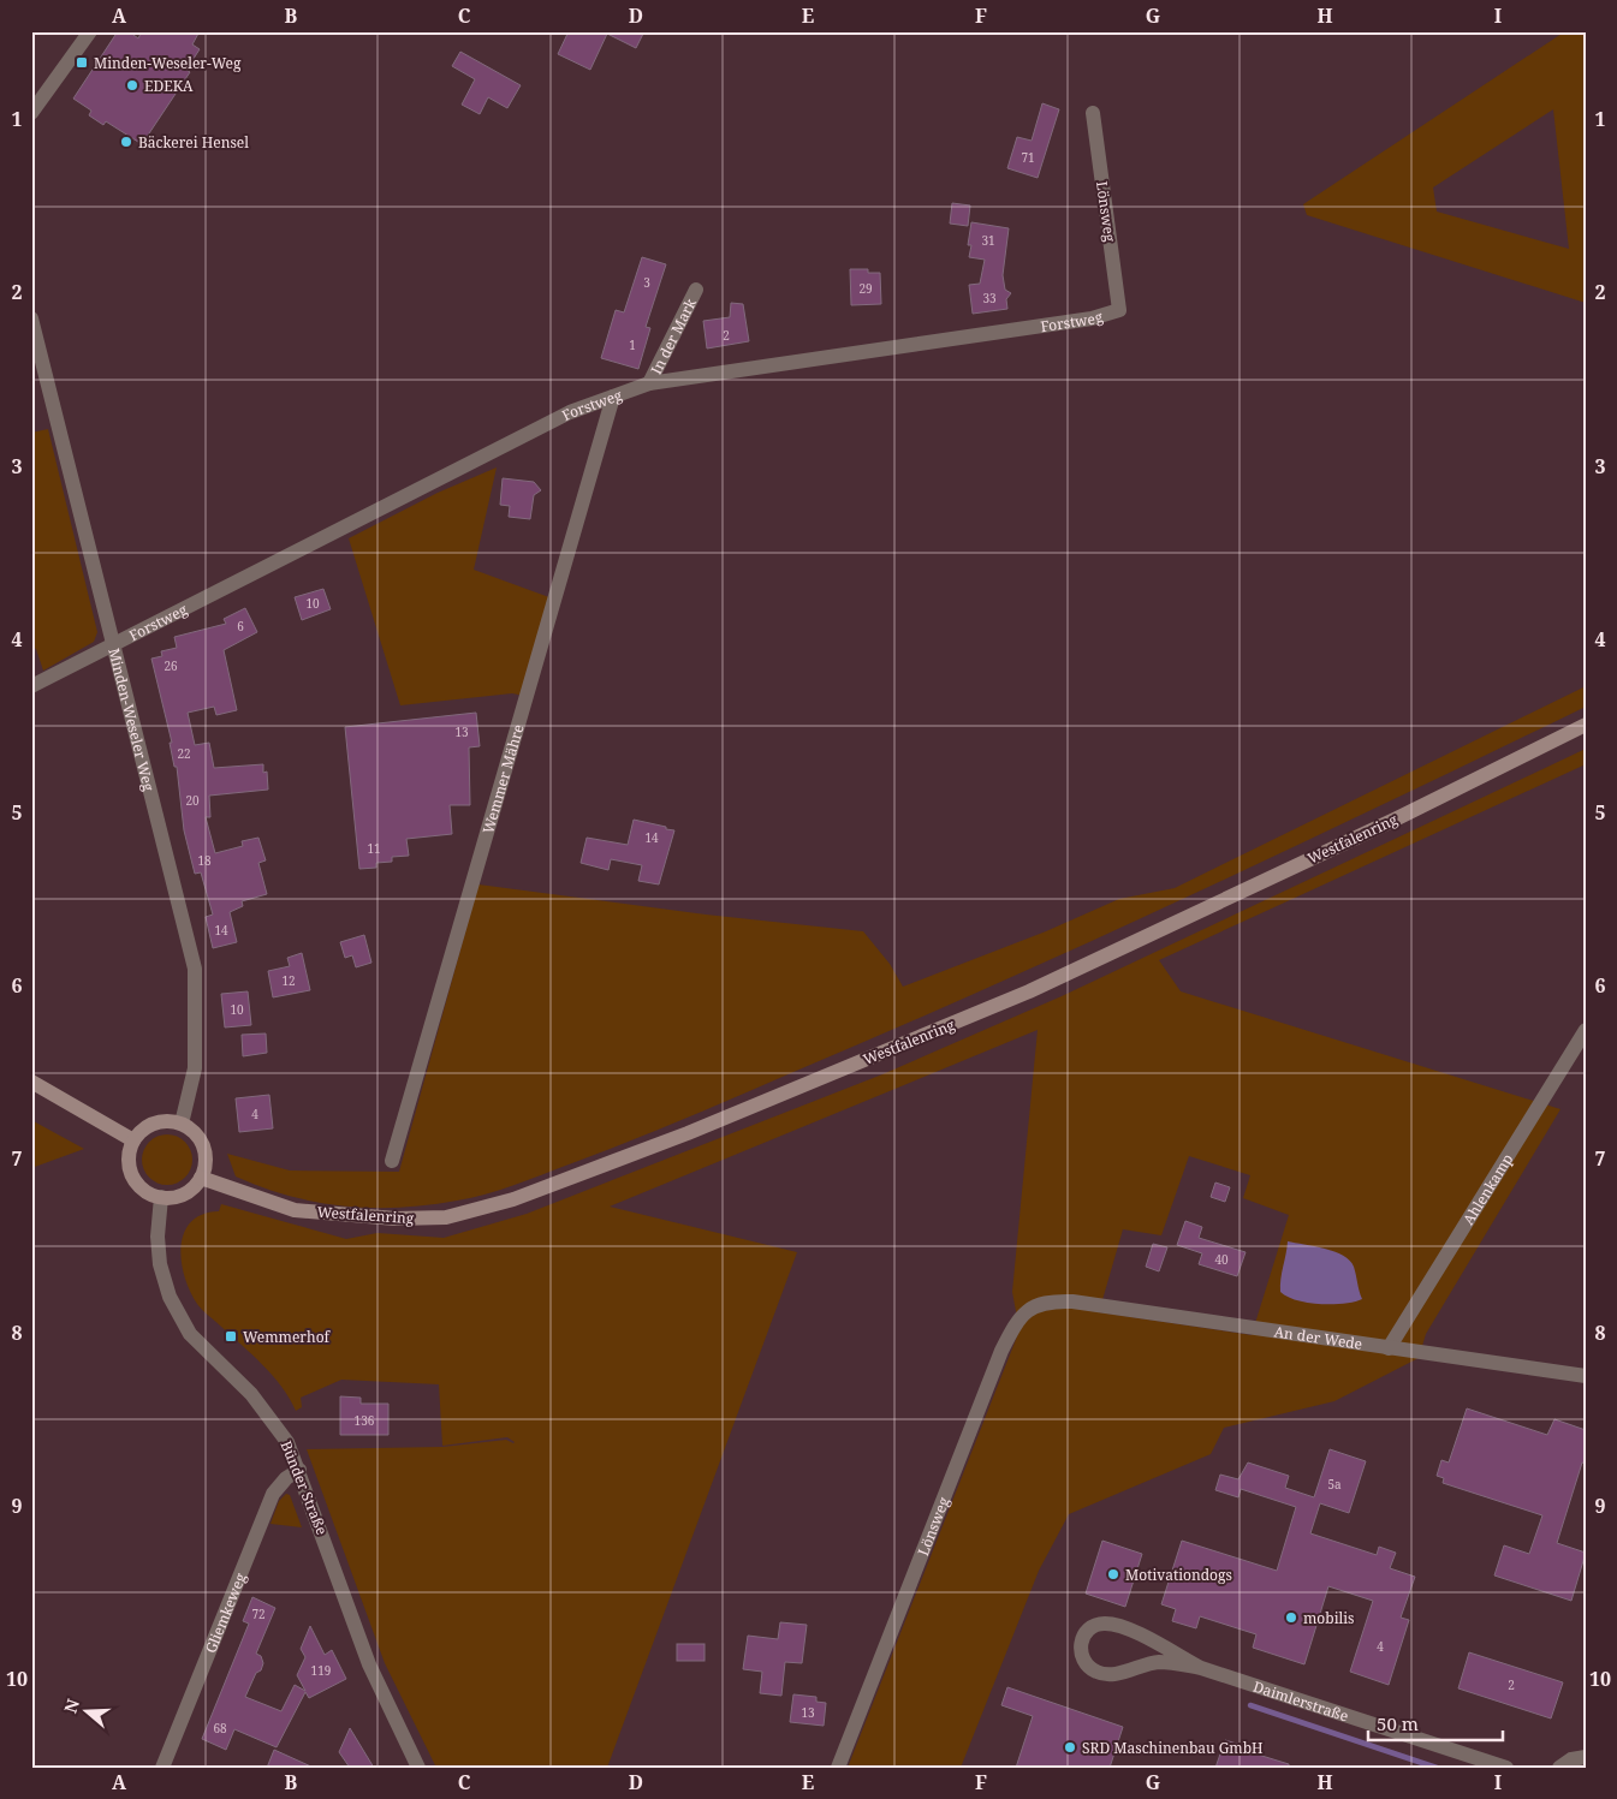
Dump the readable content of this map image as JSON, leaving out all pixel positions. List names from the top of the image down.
{
  "streets": {
    "main road": ["Westfalenring"],
    "street": [
      "Lönsweg",
      "Forstweg",
      "In der Mark",
      "Minden-Weseler Weg",
      "Wemmer Mähre",
      "Ahlenkamp",
      "An der Wede",
      "Bünder Straße",
      "Gliemkeweg",
      "Daimlerstraße"
    ]
  },
  "crossings": [
    ["Lönsweg", "Forstweg"],
    ["Lönsweg", "An der Wede"],
    ["Forstweg", "In der Mark"],
    ["Forstweg", "Minden-Weseler Weg"],
    ["Forstweg", "Wemmer Mähre"],
    ["Minden-Weseler Weg", "Westfalenring"],
    ["Minden-Weseler Weg", "Bünder Straße"],
    ["Westfalenring", "Bünder Straße"],
    ["Ahlenkamp", "An der Wede"],
    ["Bünder Straße", "Gliemkeweg"]
  ],
  "places": {
    "transit": ["Minden-Weseler-Weg", "Wemmerhof"],
    "other": [
      "EDEKA",
      "Bäckerei Hensel",
      "Motivationdogs",
      "mobilis",
      "SRD Maschinenbau GmbH"
    ]
  },
  "house_numbers": [
    "71",
    "31",
    "3",
    "29",
    "33",
    "2",
    "1",
    "10",
    "6",
    "26",
    "13",
    "22",
    "20",
    "14",
    "11",
    "18",
    "14",
    "12",
    "10",
    "4",
    "40",
    "136",
    "5a",
    "72",
    "4",
    "119",
    "2",
    "13",
    "68"
  ],
  "scale_bar": "50 m",
  "north": "left",
  "grid": {
    "columns": [
      "A",
      "B",
      "C",
      "D",
      "E",
      "F",
      "G",
      "H",
      "I"
    ],
    "rows": [
      "1",
      "2",
      "3",
      "4",
      "5",
      "6",
      "7",
      "8",
      "9",
      "10"
    ]
  }
}
